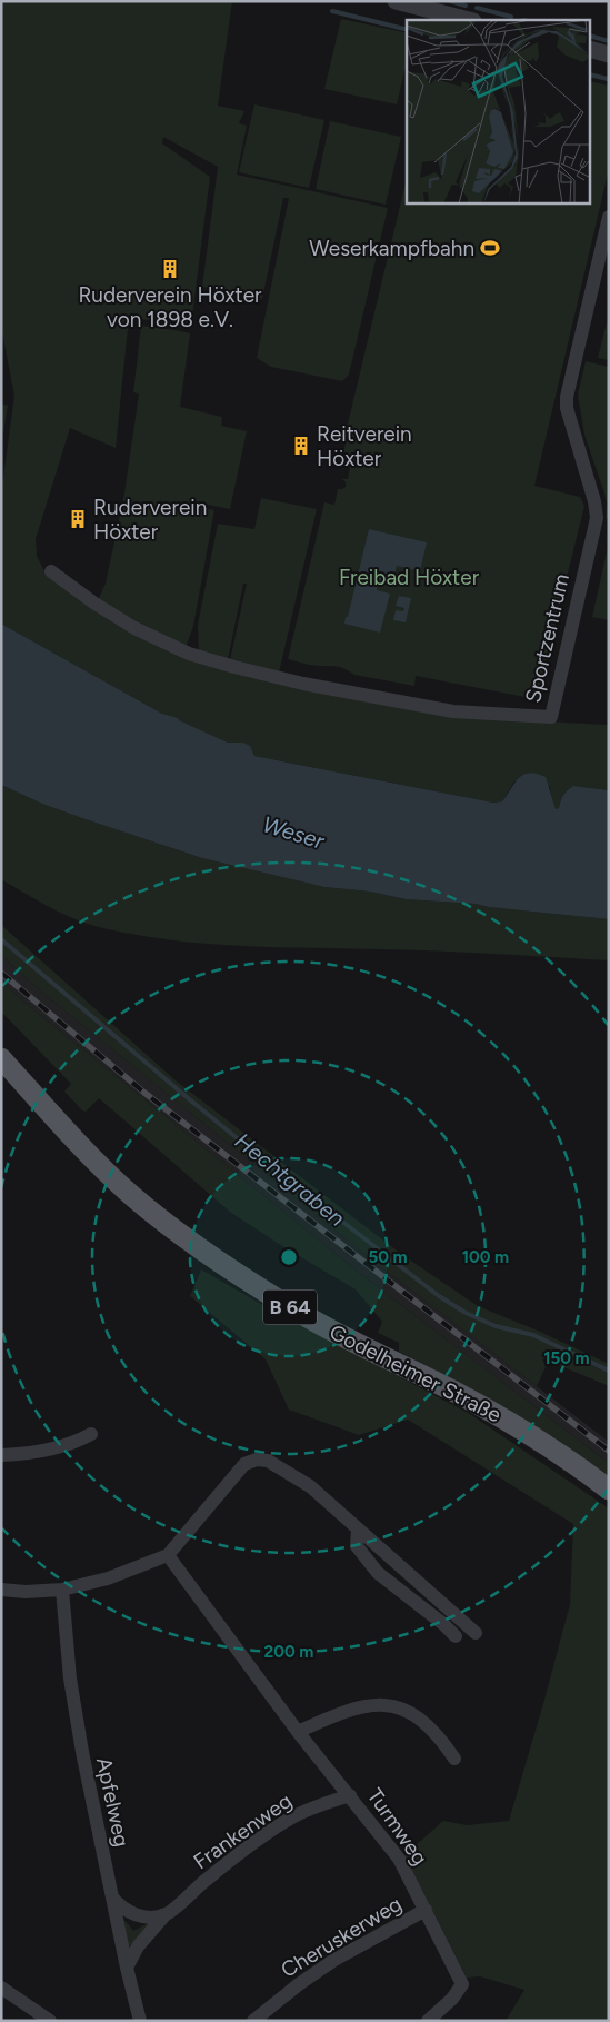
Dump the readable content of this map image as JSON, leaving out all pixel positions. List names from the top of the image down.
{
  "streets": {
    "main road": ["B 64", "Godelheimer Straße"],
    "street": [
      "Sportzentrum",
      "Apfelweg",
      "Turmweg",
      "Frankenweg",
      "Cheruskerweg"
    ]
  },
  "crossings": [
    ["Apfelweg", "Frankenweg"],
    ["Turmweg", "Frankenweg"],
    ["Turmweg", "Cheruskerweg"]
  ],
  "water": ["Weser", "Hechtgraben"],
  "parks": ["Freibad Höxter"],
  "places": {
    "sports": ["Weserkampfbahn"],
    "building": ["Ruderverein Höxter von 1898 e.V.", "Reitverein Höxter", "Ruderverein Höxter"]
  },
  "rings": [
    "50 m",
    "100 m",
    "150 m",
    "200 m"
  ]
}
